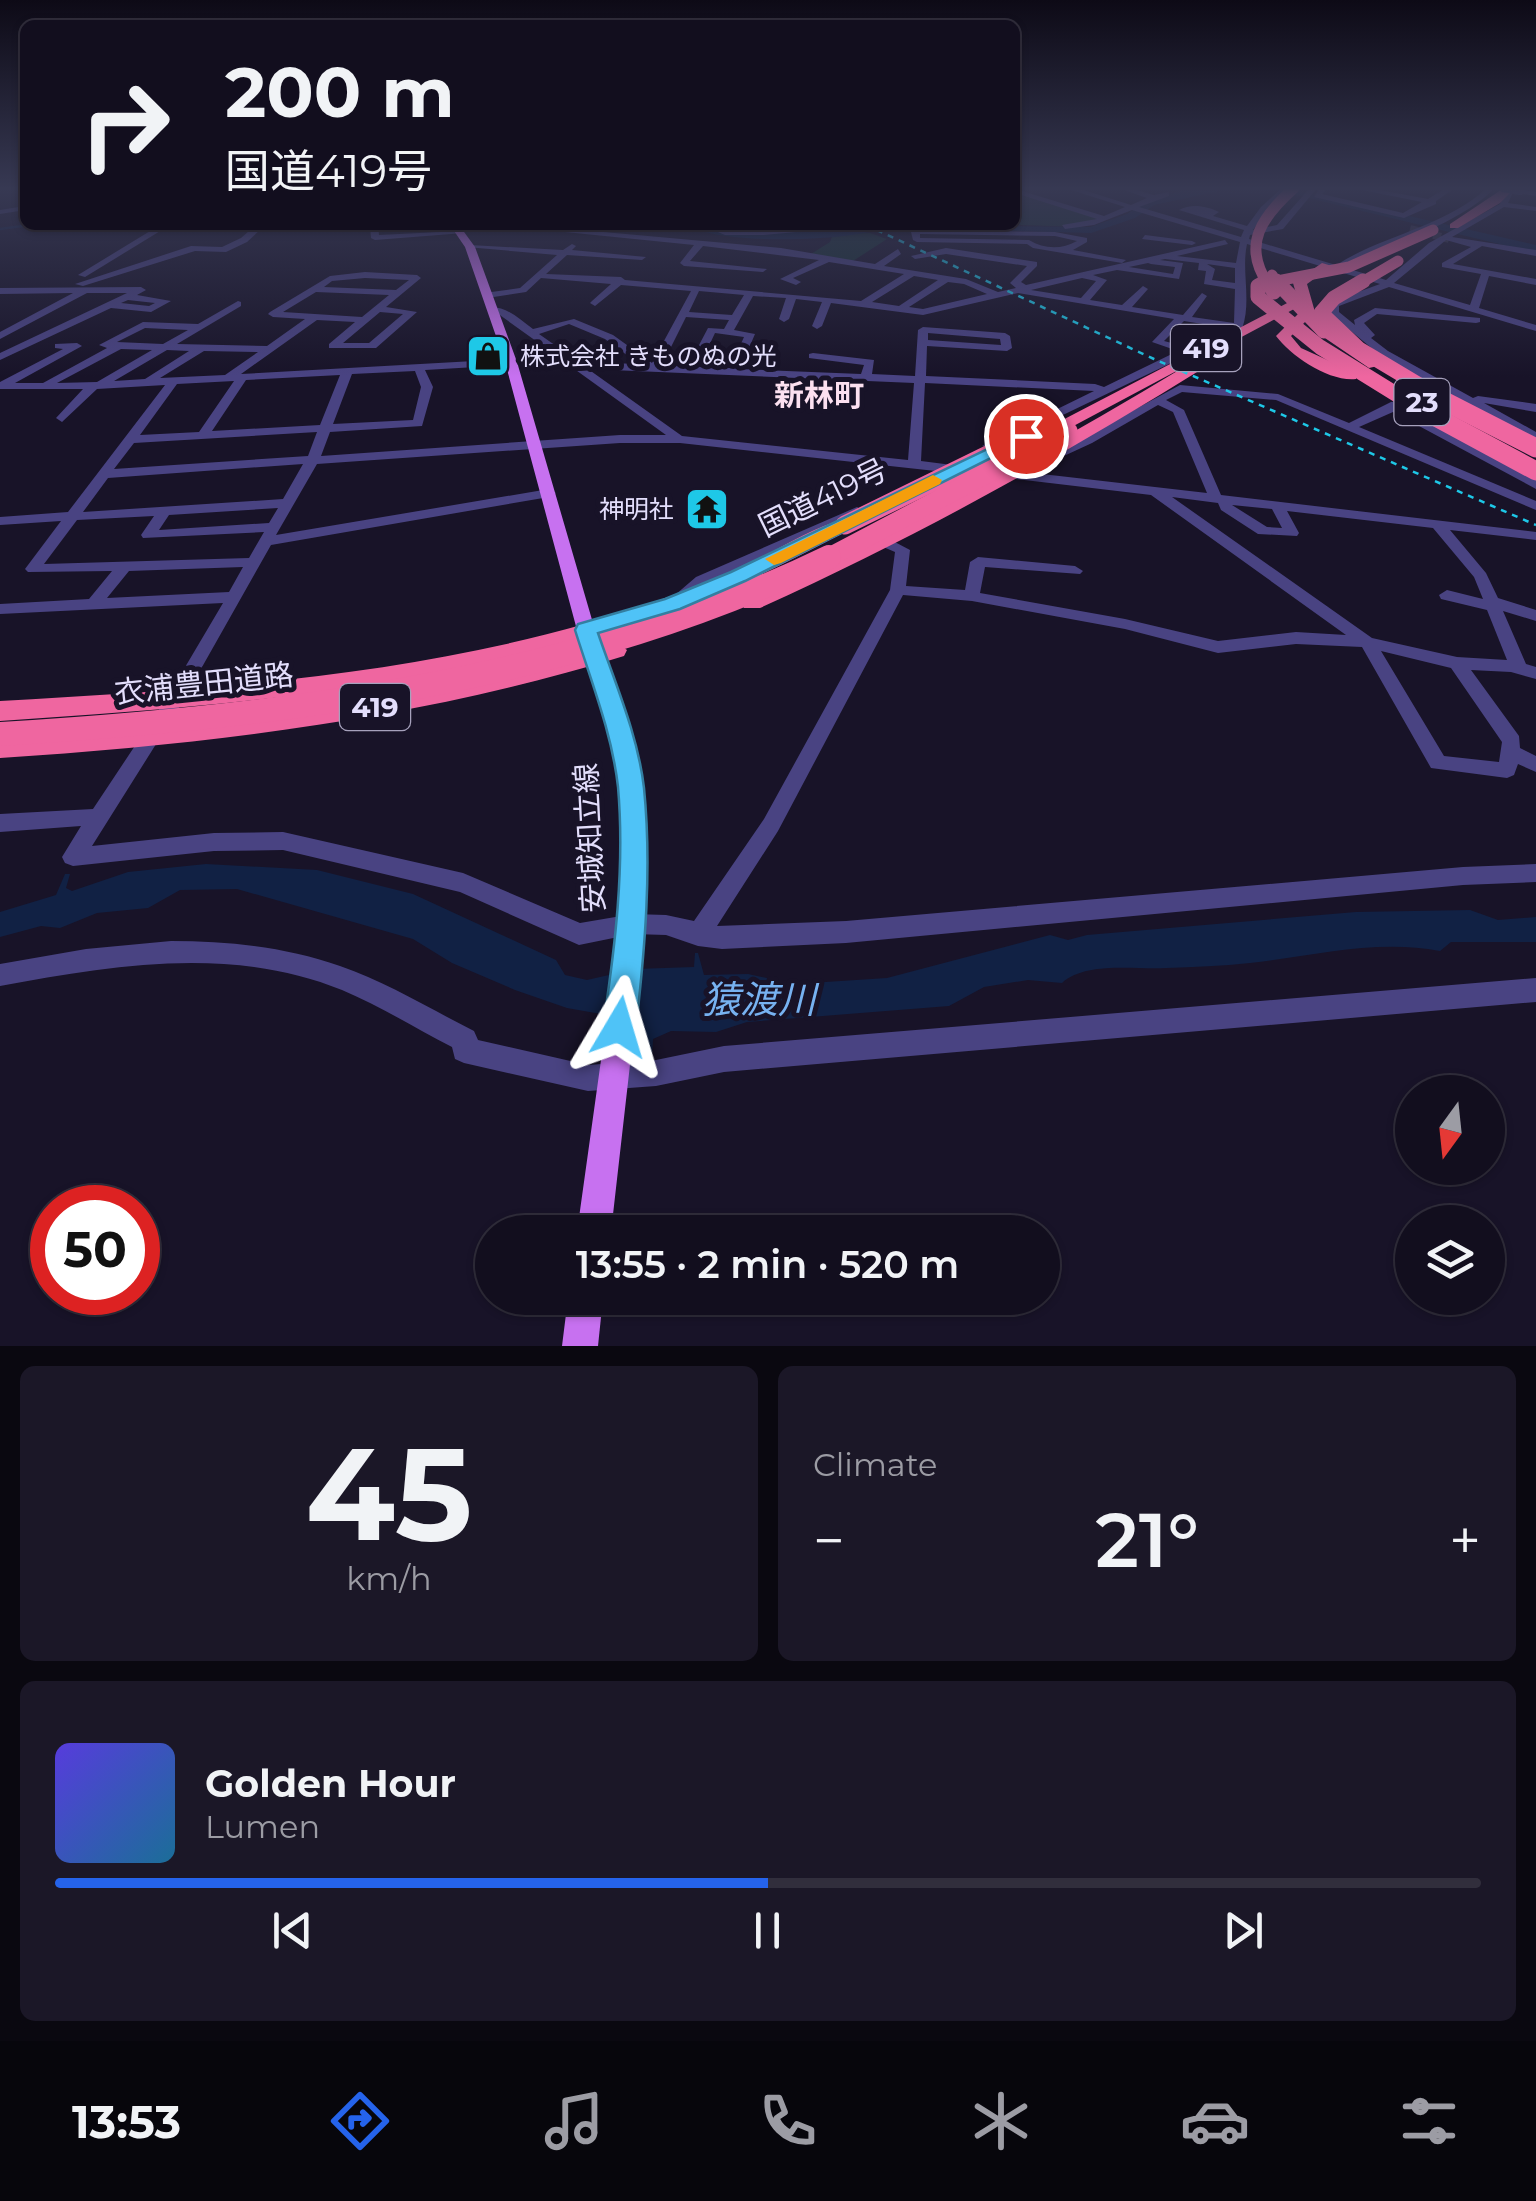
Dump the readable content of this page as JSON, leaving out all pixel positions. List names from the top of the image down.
{
  "streets": {
    "highway": [
      "419",
      "23",
      "国道419号",
      "衣浦豊田道路"
    ],
    "main road": ["安城知立線"]
  },
  "crossings": [
    ["国道419号", "衣浦豊田道路"],
    ["国道419号", "安城知立線"]
  ],
  "districts": ["新林町"],
  "water": ["猿渡川"],
  "places": {
    "shop": ["株式会社 きものぬの光"],
    "temple": ["神明社"]
  },
  "north": "bottom",
  "page": {
    "turn": ["200 m", "国道419号"],
    "limit": "50",
    "trip": "13:55 · 2 min · 520 m",
    "tile": [
      ["45", "km/h"],
      "Climate"
    ],
    "heat": ["−", "21°", "+"],
    "song": ["Golden Hour", "Lumen"],
    "tabs": "13:53"
  }
}
